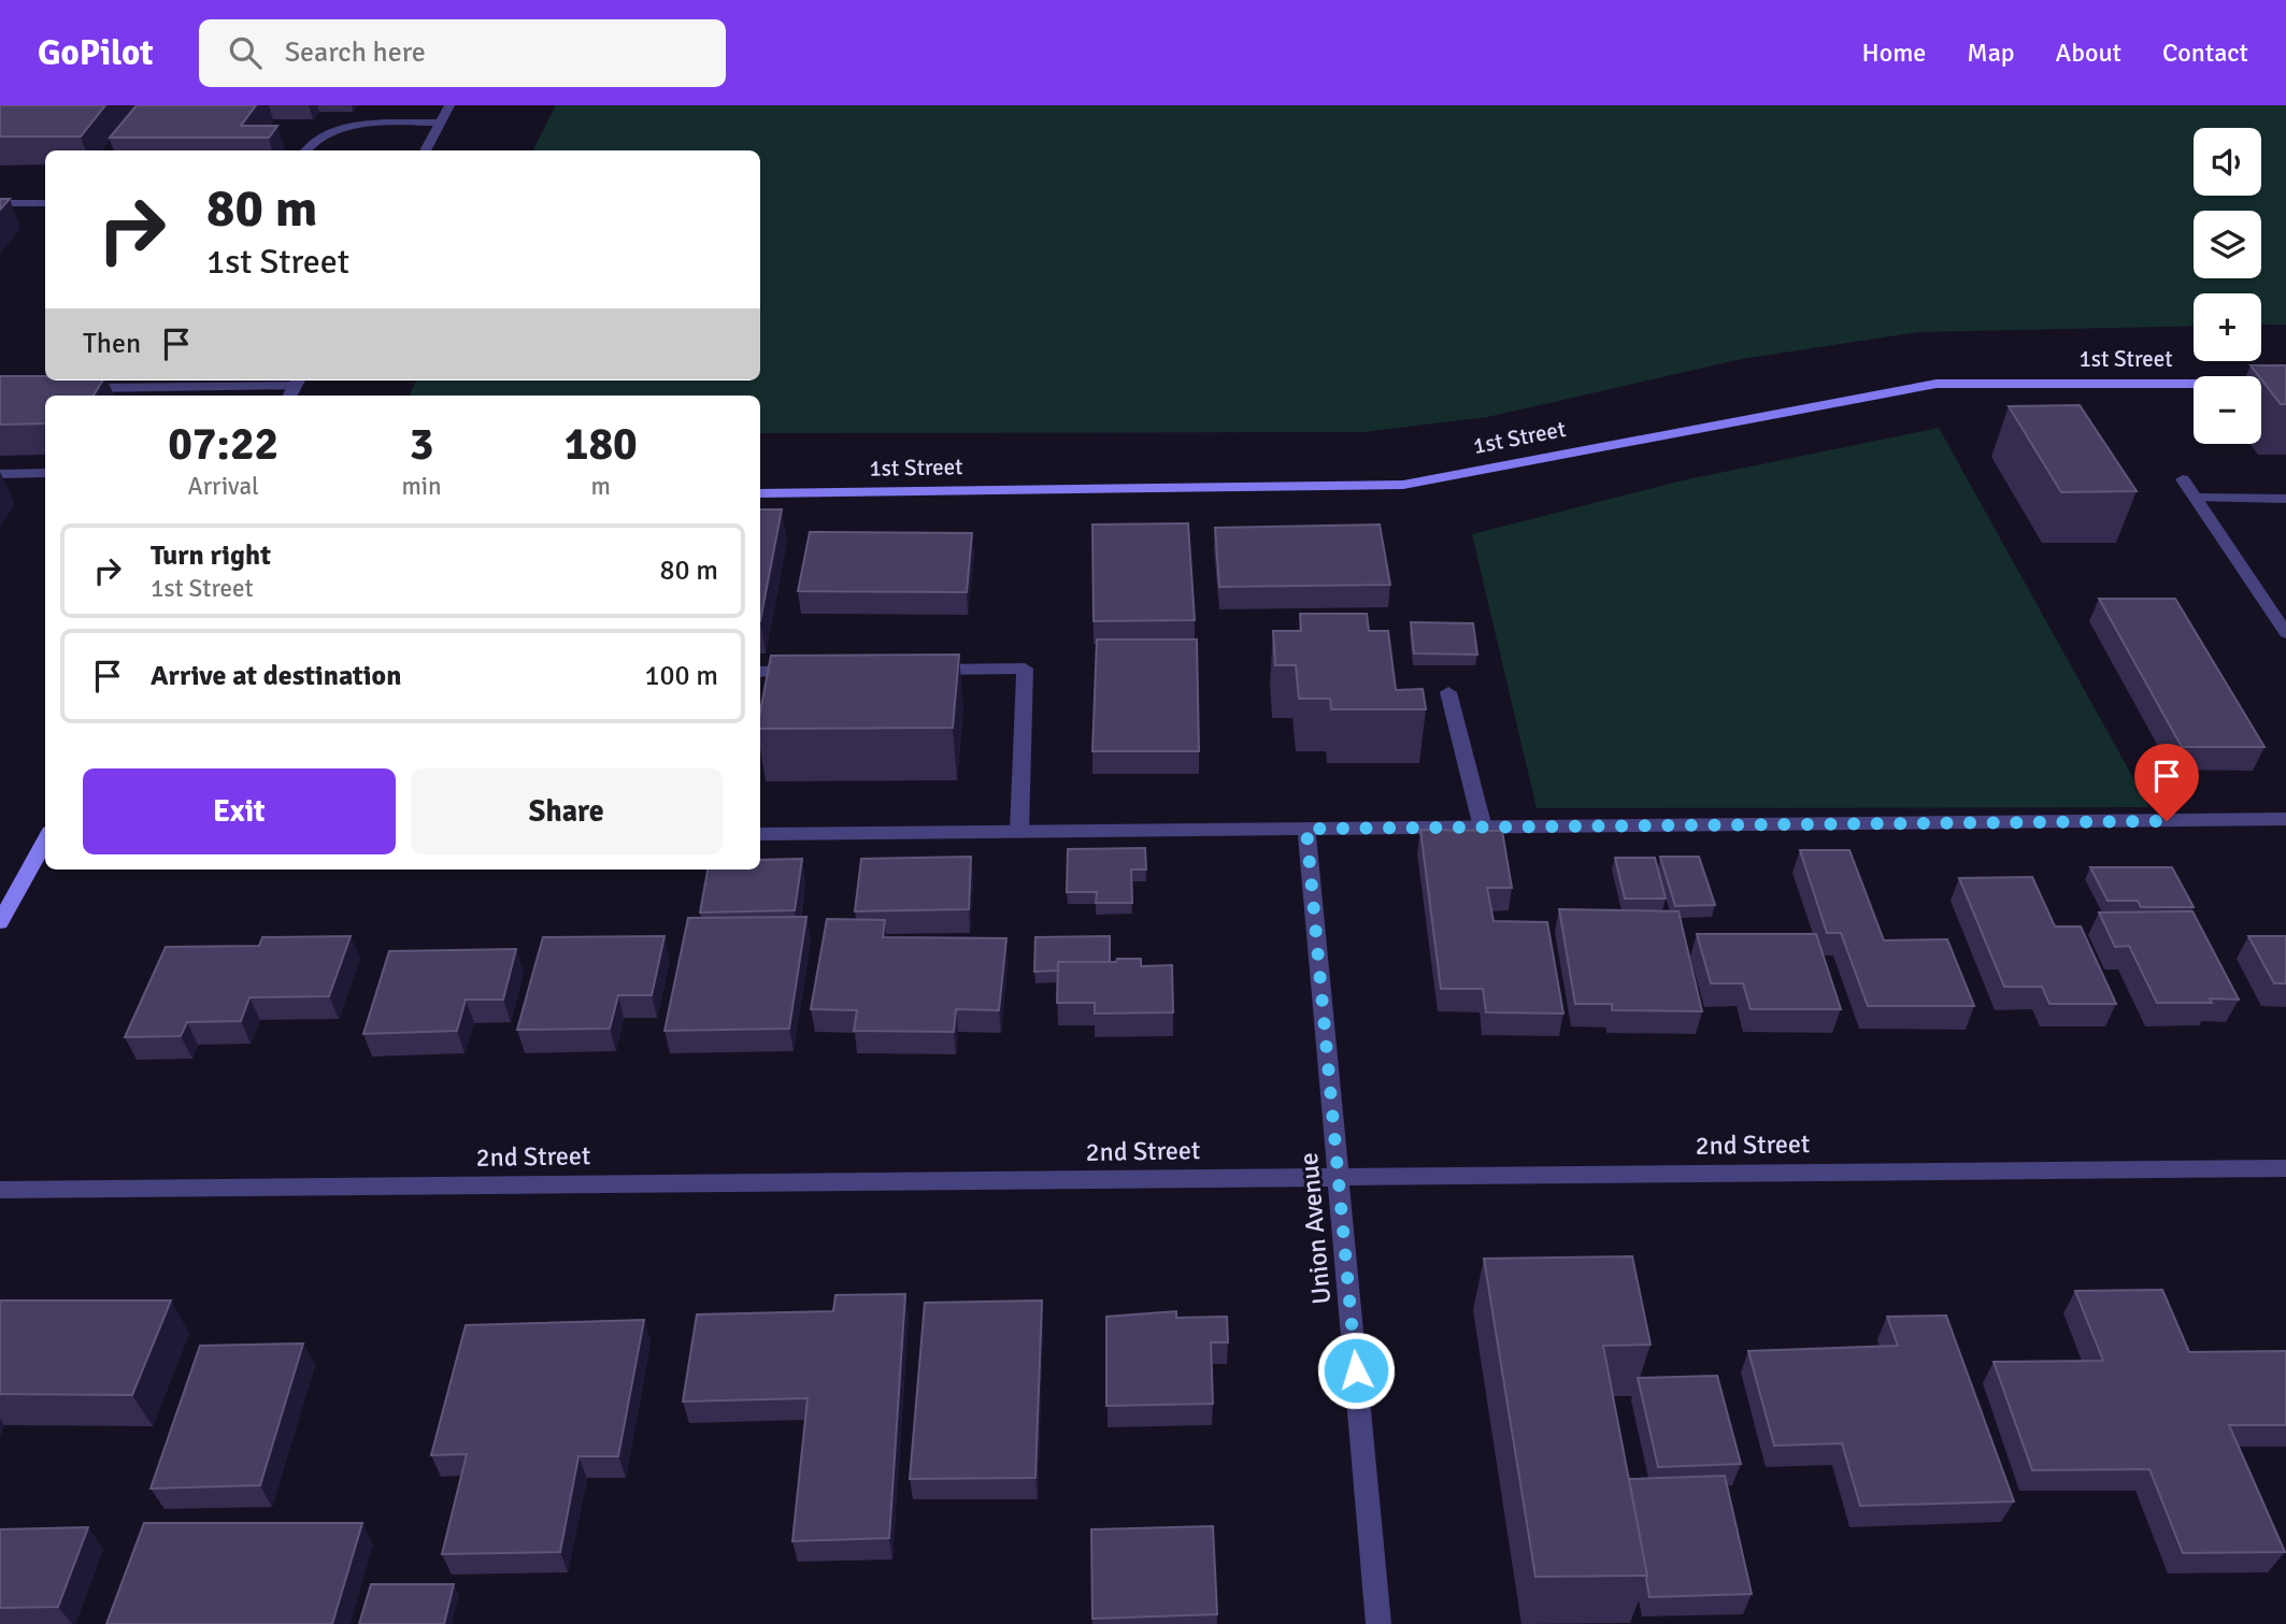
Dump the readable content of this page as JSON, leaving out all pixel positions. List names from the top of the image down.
{
  "streets": {
    "street": ["1st Street", "2nd Street", "Union Avenue"]
  },
  "crossings": [
    ["2nd Street", "Union Avenue"]
  ],
  "page": {
    "header": "GoPilot",
    "search": "Search here",
    "nav": [
      "Home",
      "Map",
      "About",
      "Contact"
    ],
    "map_buttons": ["+", "−"],
    "turn": ["80 m", "1st Street"],
    "then": "Then",
    "eta": [
      "07:22",
      "Arrival",
      "3",
      "min",
      "180",
      "m"
    ],
    "list": [
      {
        "name": "Turn right",
        "note": "1st Street",
        "value": "80 m"
      },
      {
        "name": "Arrive at destination",
        "value": "100 m"
      }
    ],
    "buttons": ["Exit", "Share"]
  }
}
